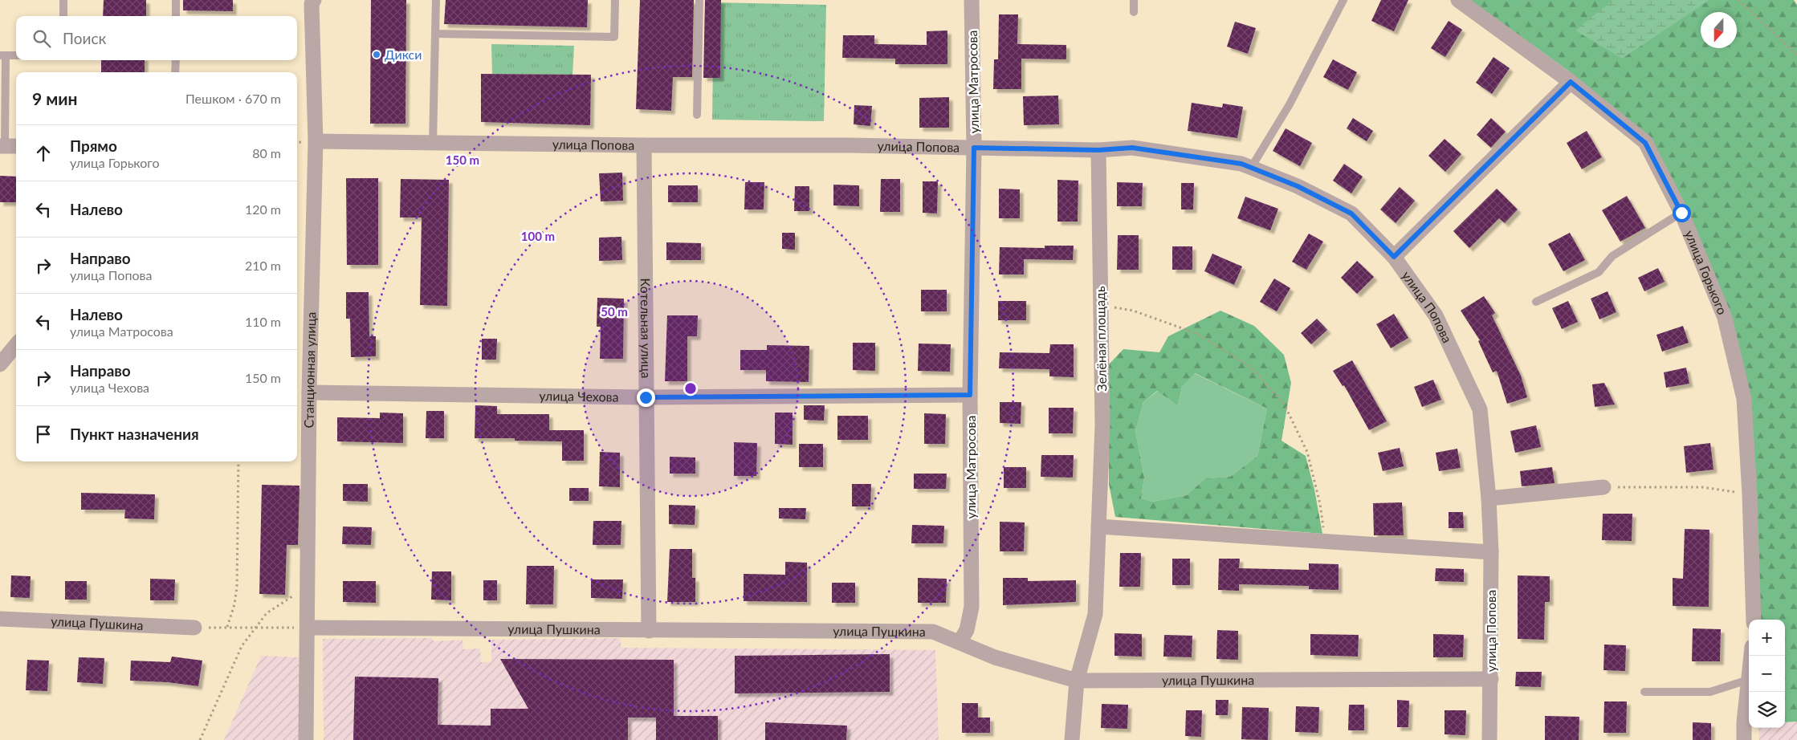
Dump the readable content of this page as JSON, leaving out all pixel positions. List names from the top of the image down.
{
  "streets": {
    "street": [
      "улица Матросова",
      "улица Попова",
      "улица Горького",
      "Котельная улица",
      "Зелёная площадь",
      "Станционная улица",
      "улица Чехова",
      "улица Пушкина"
    ]
  },
  "crossings": [
    ["улица Матросова", "улица Попова"],
    ["улица Матросова", "улица Чехова"],
    ["улица Матросова", "улица Пушкина"],
    ["улица Попова", "Котельная улица"],
    ["улица Попова", "Зелёная площадь"],
    ["улица Попова", "Станционная улица"],
    ["улица Попова", "улица Пушкина"],
    ["Котельная улица", "улица Чехова"],
    ["Котельная улица", "улица Пушкина"],
    ["Зелёная площадь", "улица Пушкина"],
    ["Станционная улица", "улица Чехова"],
    ["Станционная улица", "улица Пушкина"]
  ],
  "places": ["Дикси"],
  "north": "bottom",
  "page": {
    "search": "Поиск",
    "heading": ["9 мин", "Пешком · 670 m"],
    "list": [
      ["Прямо", "улица Горького", "80 m"],
      ["Налево", "120 m"],
      ["Направо", "улица Попова", "210 m"],
      ["Налево", "улица Матросова", "110 m"],
      ["Направо", "улица Чехова", "150 m"],
      "Пункт назначения"
    ],
    "map_buttons": ["+", "−"]
  },
  "rings": ["150 m", "100 m", "50 m"]
}
